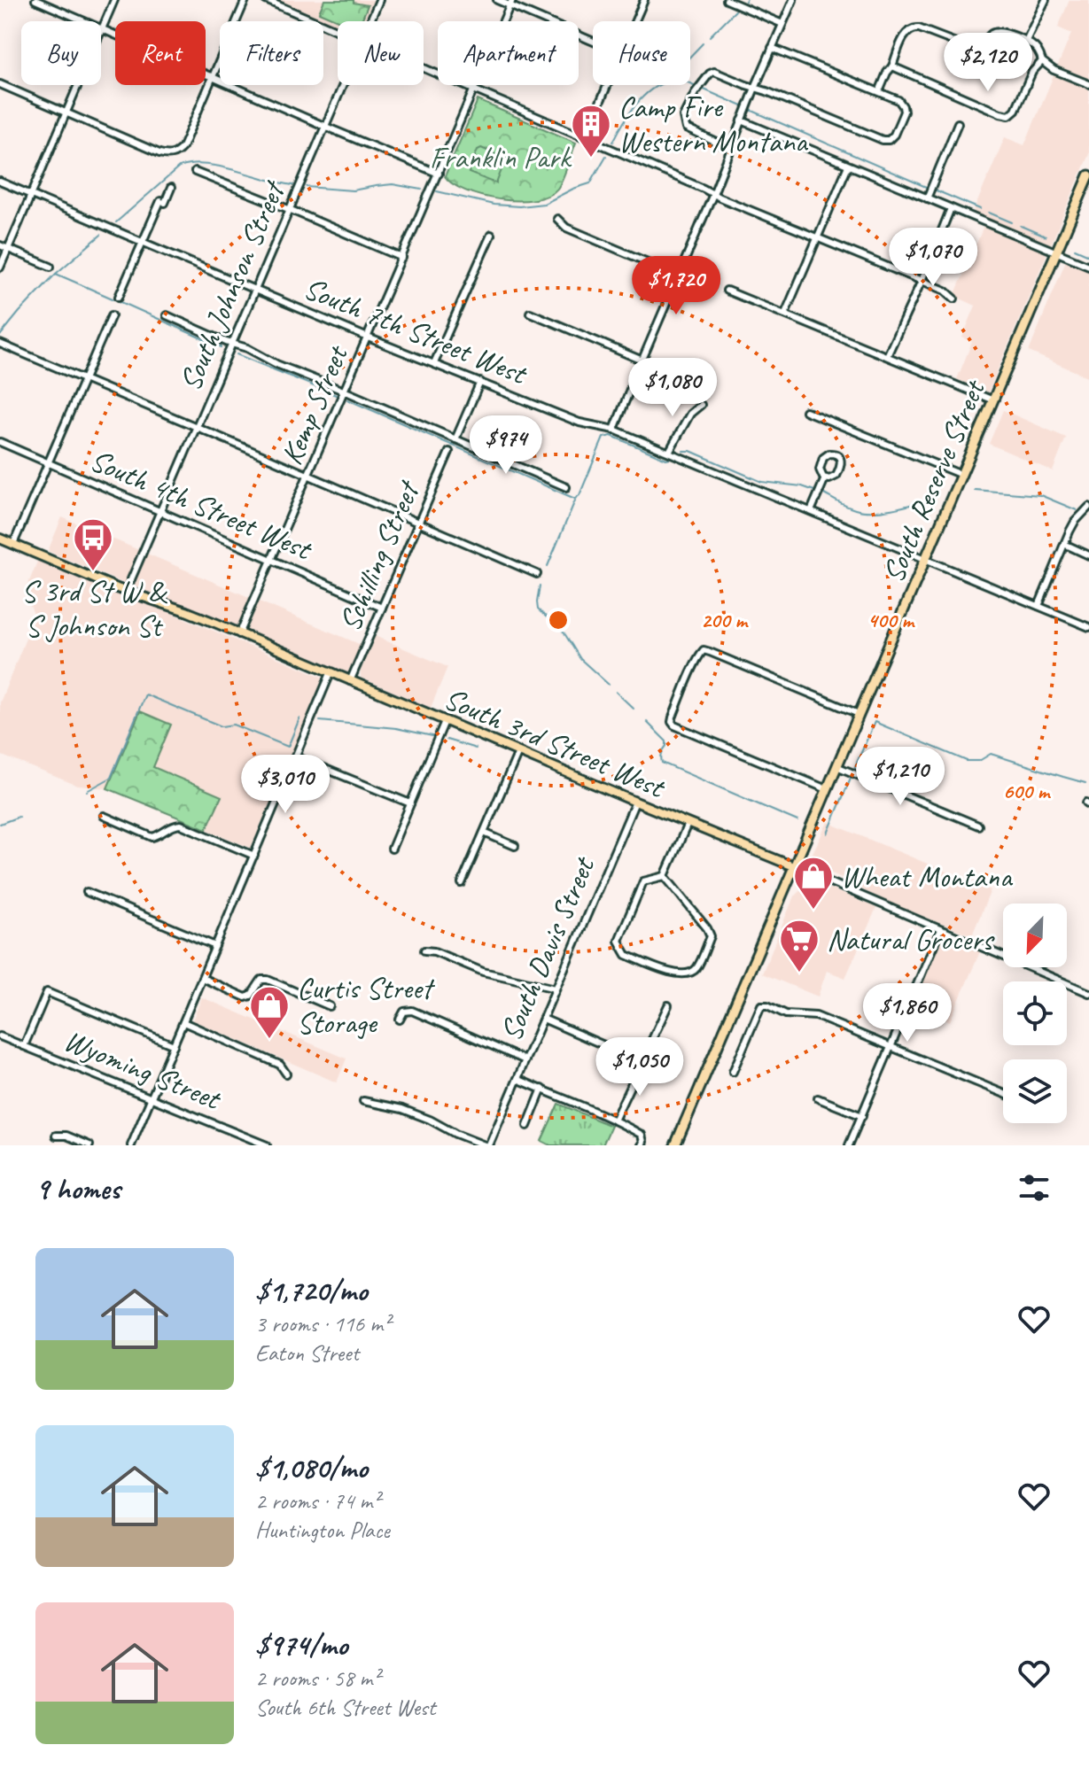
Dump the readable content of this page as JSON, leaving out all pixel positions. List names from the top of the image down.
{
  "streets": {
    "highway": ["South Reserve Street"],
    "main road": ["South 3rd Street West"],
    "street": [
      "South Johnson Street",
      "South 7th Street West",
      "Kemp Street",
      "South 4th Street West",
      "Schilling Street",
      "South Davis Street",
      "Wyoming Street"
    ]
  },
  "crossings": [
    ["South Johnson Street", "South 7th Street West"],
    ["South Johnson Street", "South 4th Street West"],
    ["South Johnson Street", "South 3rd Street West"],
    ["South 7th Street West", "Kemp Street"],
    ["South 7th Street West", "South Reserve Street"],
    ["Kemp Street", "South 4th Street West"],
    ["Kemp Street", "South 3rd Street West"],
    ["South Reserve Street", "South 3rd Street West"],
    ["South 4th Street West", "Schilling Street"],
    ["Schilling Street", "South 3rd Street West"],
    ["South 3rd Street West", "South Davis Street"]
  ],
  "parks": ["Franklin Park"],
  "places": {
    "building": ["Camp Fire Western Montana"],
    "bus stop": ["S 3rd St W & S Johnson St"],
    "shop": ["Wheat Montana", "Curtis Street Storage"],
    "supermarket": ["Natural Grocers"]
  },
  "north": "bottom left",
  "page": {
    "chip": [
      "Buy",
      "Rent",
      "Filters",
      "New",
      "Apartment",
      "House"
    ],
    "price": [
      "$2,120",
      "$1,070",
      "$1,720",
      "$1,080",
      "$974",
      "$1,210",
      "$3,010",
      "$1,860",
      "$1,050"
    ],
    "heading": "9 homes",
    "list": [
      {
        "name": "$1,720/mo",
        "note": "3 rooms · 116 m² · Eaton Street"
      },
      {
        "name": "$1,080/mo",
        "note": "2 rooms · 74 m² · Huntington Place"
      },
      {
        "name": "$974/mo",
        "note": "2 rooms · 58 m² · South 6th Street West"
      }
    ]
  },
  "rings": ["200 m", "400 m", "600 m"]
}
